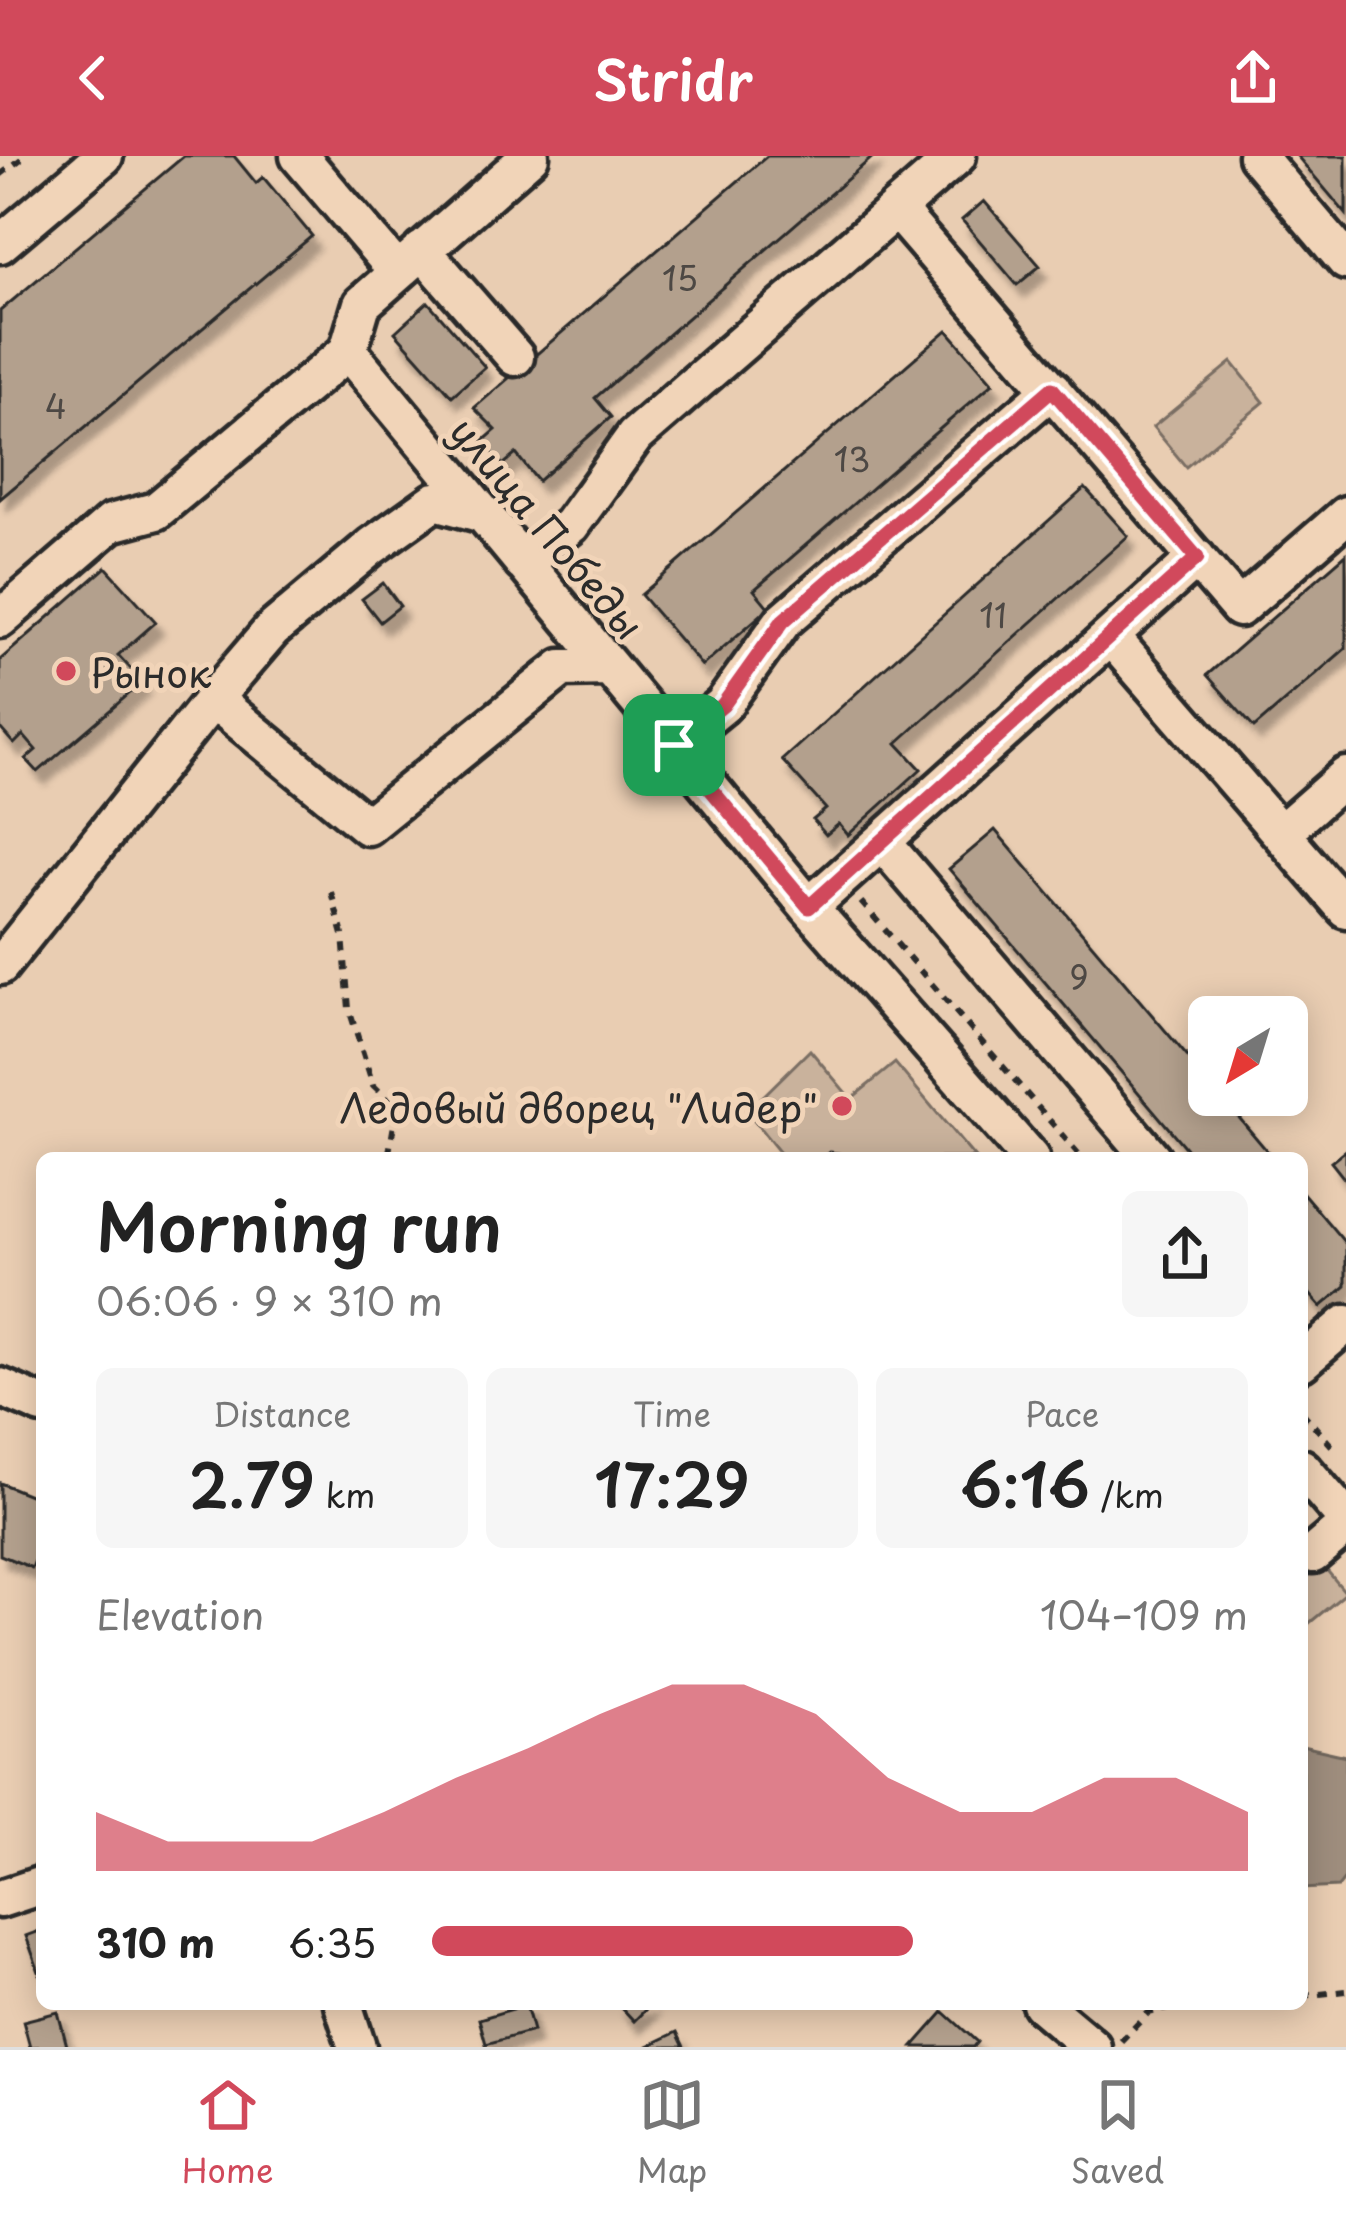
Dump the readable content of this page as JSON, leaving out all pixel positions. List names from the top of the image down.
{
  "streets": {
    "street": ["улица Победы"]
  },
  "places": ["Рынок", "Ледовый дворец \"Лидер\""],
  "house_numbers": [
    "15",
    "4",
    "13",
    "11",
    "9"
  ],
  "north": "bottom left",
  "page": {
    "header": "Stridr",
    "heading": ["Morning run", "06:06 · 9 × 310 m"],
    "stats": [
      ["Distance", "2.79 km"],
      ["Time", "17:29"],
      ["Pace", "6:16 /km"]
    ],
    "chart": ["Elevation", "104–109 m"],
    "list": [
      {
        "name": "310 m",
        "note": "6:35"
      }
    ],
    "tabs": ["Home", "Map", "Saved"]
  }
}
